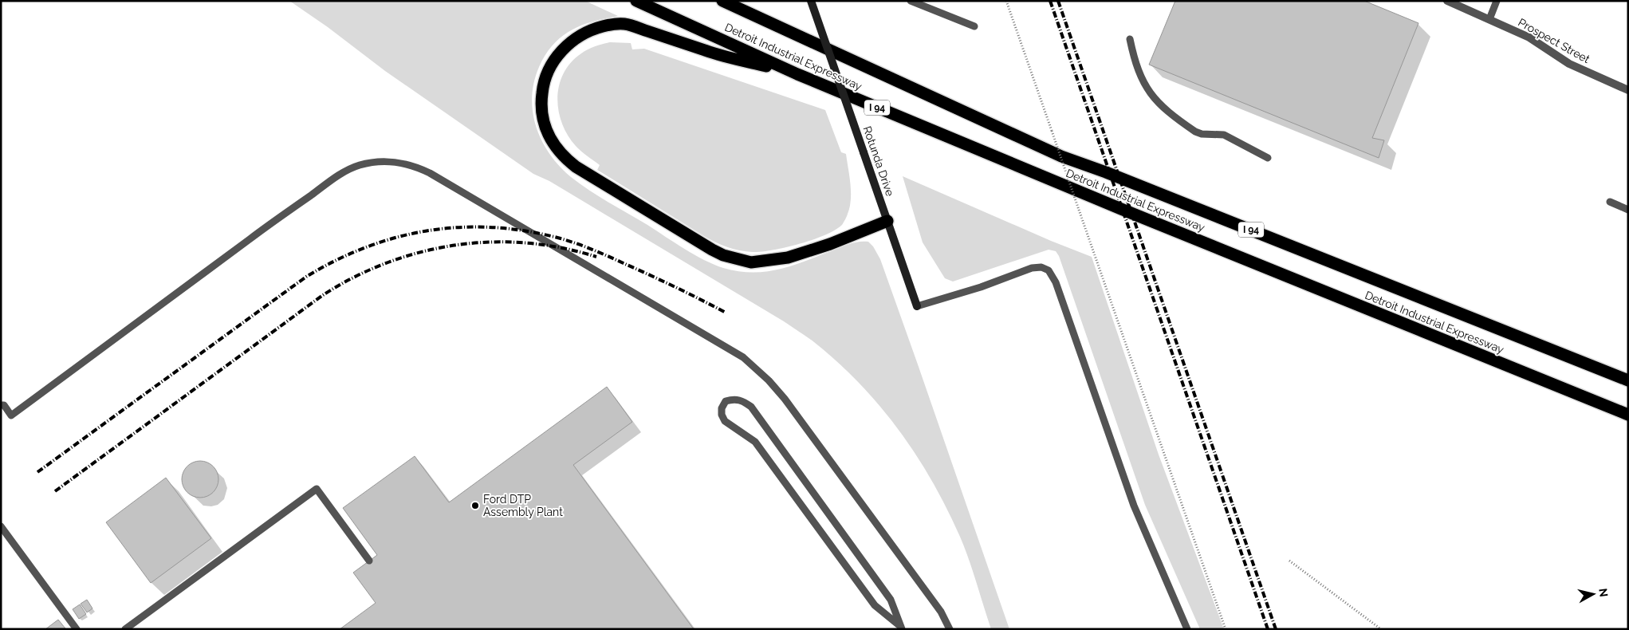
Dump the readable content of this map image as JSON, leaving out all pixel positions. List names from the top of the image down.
{
  "streets": {
    "highway": ["Detroit Industrial Expressway", "I 94"],
    "main road": ["Rotunda Drive"],
    "street": ["Prospect Street"]
  },
  "places": ["Ford DTP Assembly Plant"],
  "north": "right"
}
